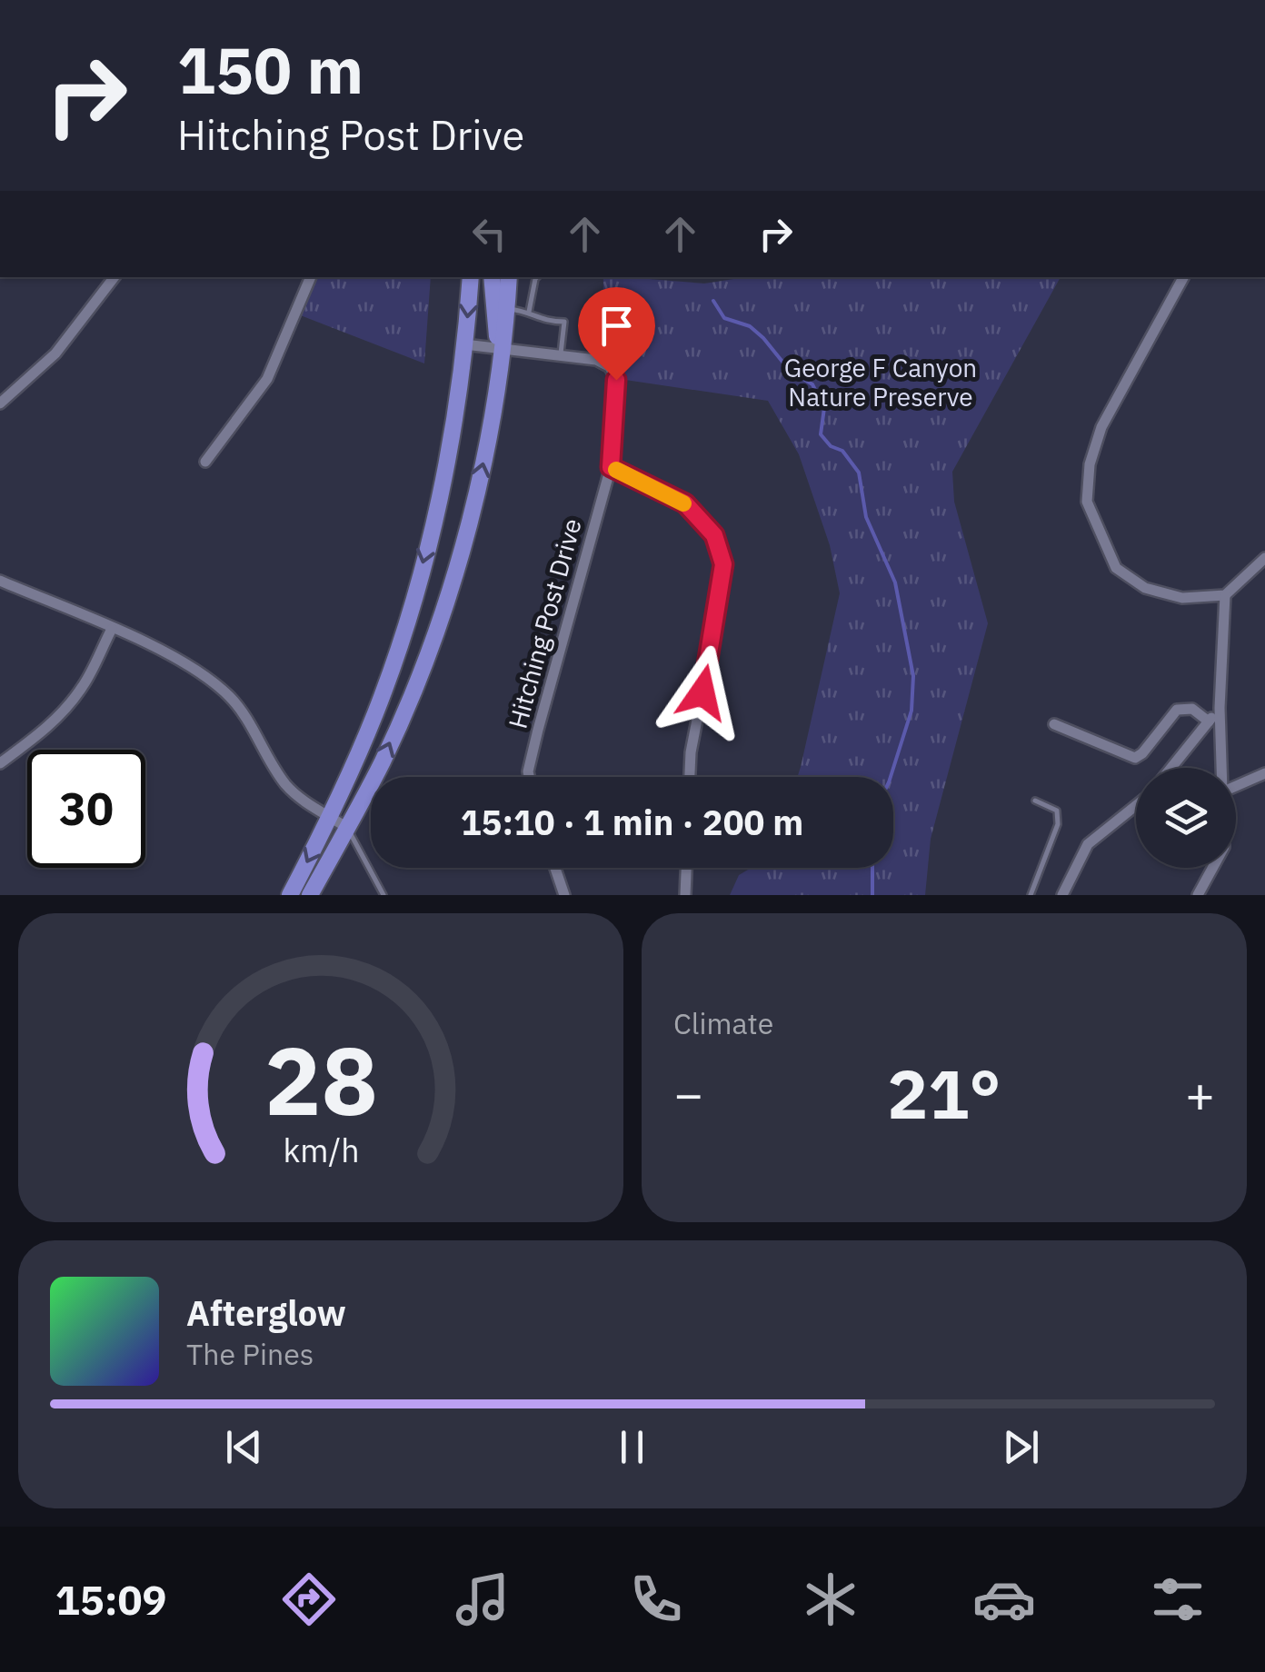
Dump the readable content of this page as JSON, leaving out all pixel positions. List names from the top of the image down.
{
  "streets": {
    "street": ["Hitching Post Drive"]
  },
  "parks": ["George F Canyon Nature Preserve"],
  "page": {
    "turn": ["150 m", "Hitching Post Drive"],
    "limit": "30",
    "trip": "15:10 · 1 min · 200 m",
    "tile": "Climate",
    "heat": ["−", "21°", "+"],
    "song": ["Afterglow", "The Pines"],
    "tabs": "15:09",
    "gauge": ["28", "km/h"]
  }
}
